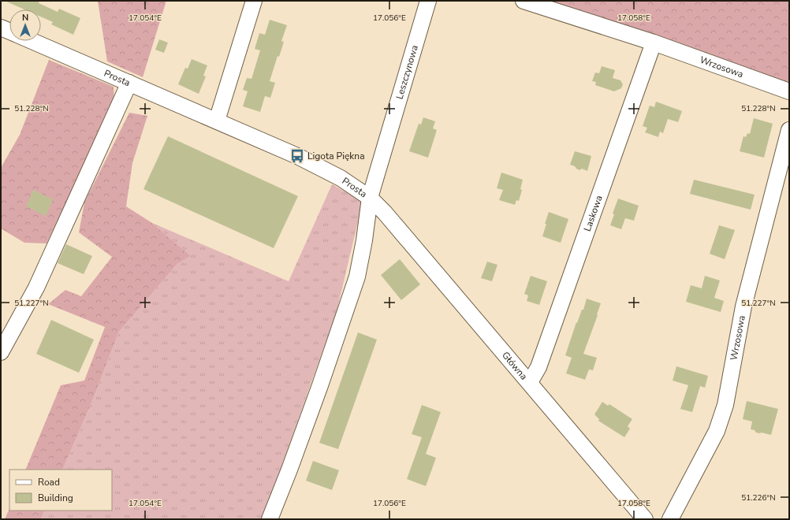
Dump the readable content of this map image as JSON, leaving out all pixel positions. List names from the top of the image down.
{
  "streets": {
    "street": [
      "Wrzosowa",
      "Leszczynowa",
      "Prosta",
      "Laskowa",
      "Główna"
    ]
  },
  "crossings": [
    ["Wrzosowa", "Laskowa"],
    ["Leszczynowa", "Prosta"],
    ["Prosta", "Główna"],
    ["Laskowa", "Główna"]
  ],
  "places": {
    "bus stop": ["Ligota Piękna"]
  },
  "legend": ["Road", "Building"],
  "north": "top",
  "coordinates": [
    "17.054°E",
    "17.056°E",
    "17.058°E",
    "51.228°N",
    "51.227°N",
    "51.226°N"
  ]
}
